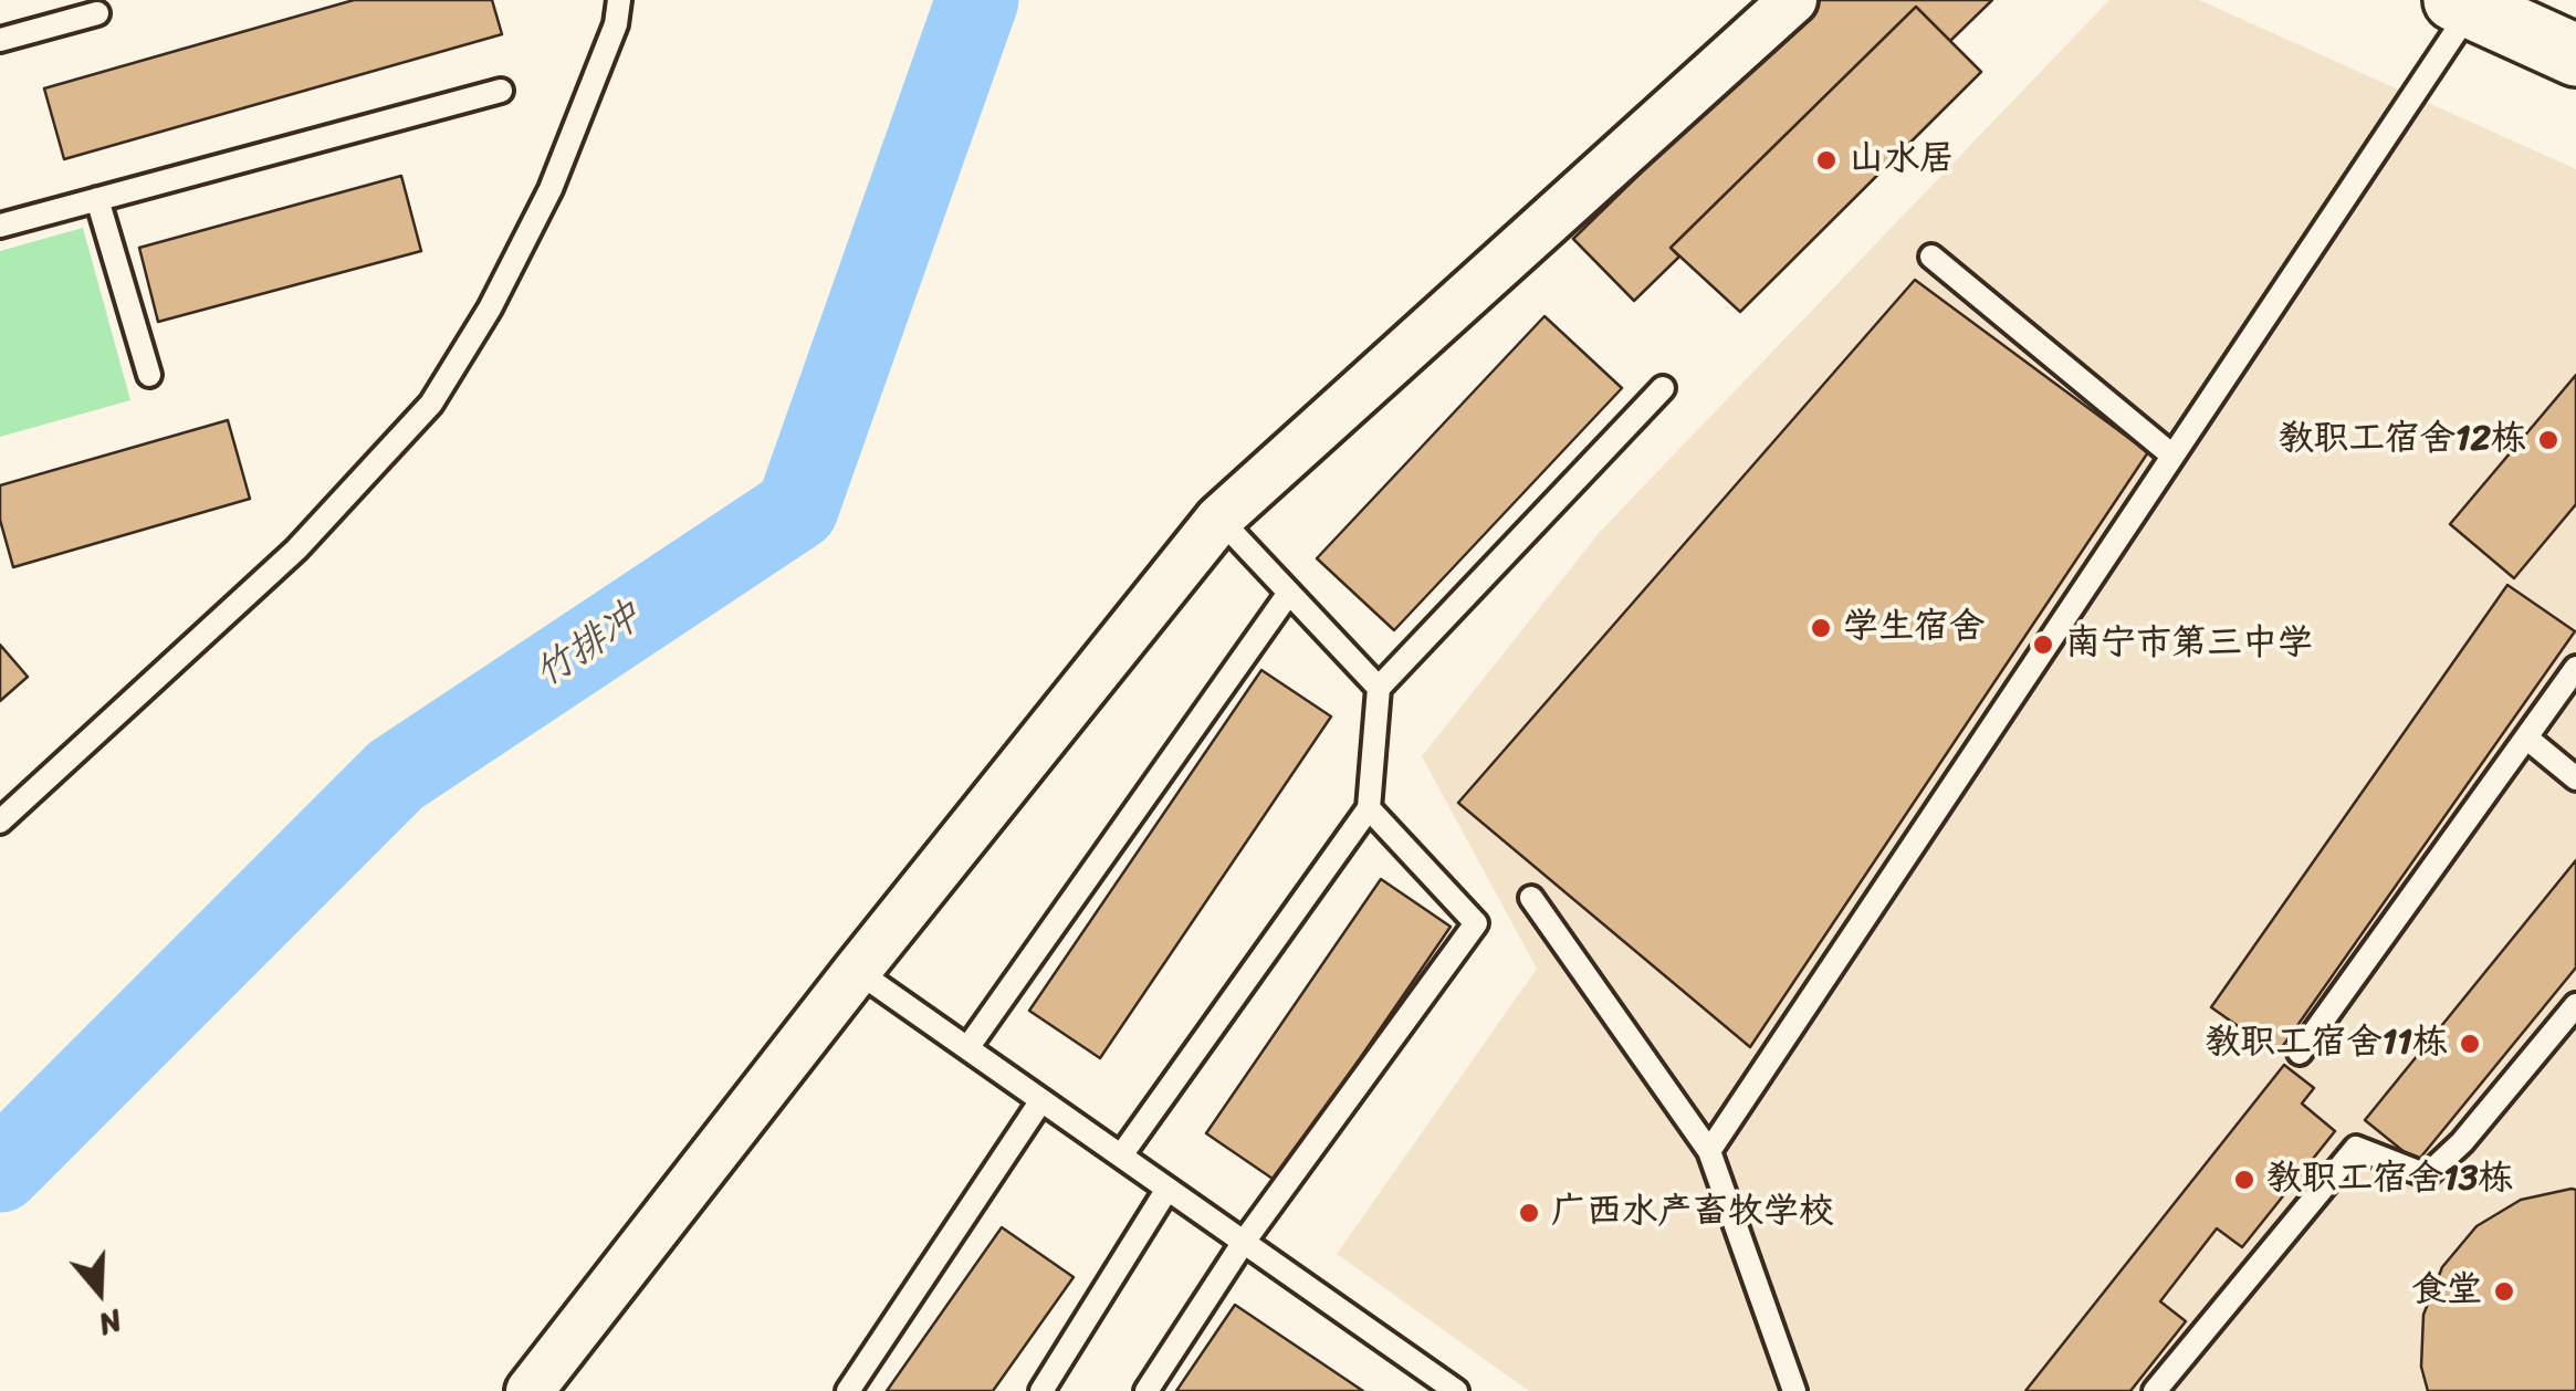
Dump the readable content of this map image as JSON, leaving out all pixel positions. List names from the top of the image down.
{
  "water": ["竹排冲"],
  "places": [
    "山水居",
    "教职工宿舍12栋",
    "学生宿舍",
    "南宁市第三中学",
    "教职工宿舍11栋",
    "教职工宿舍13栋",
    "广西水产畜牧学校",
    "食堂"
  ],
  "north": "bottom"
}
